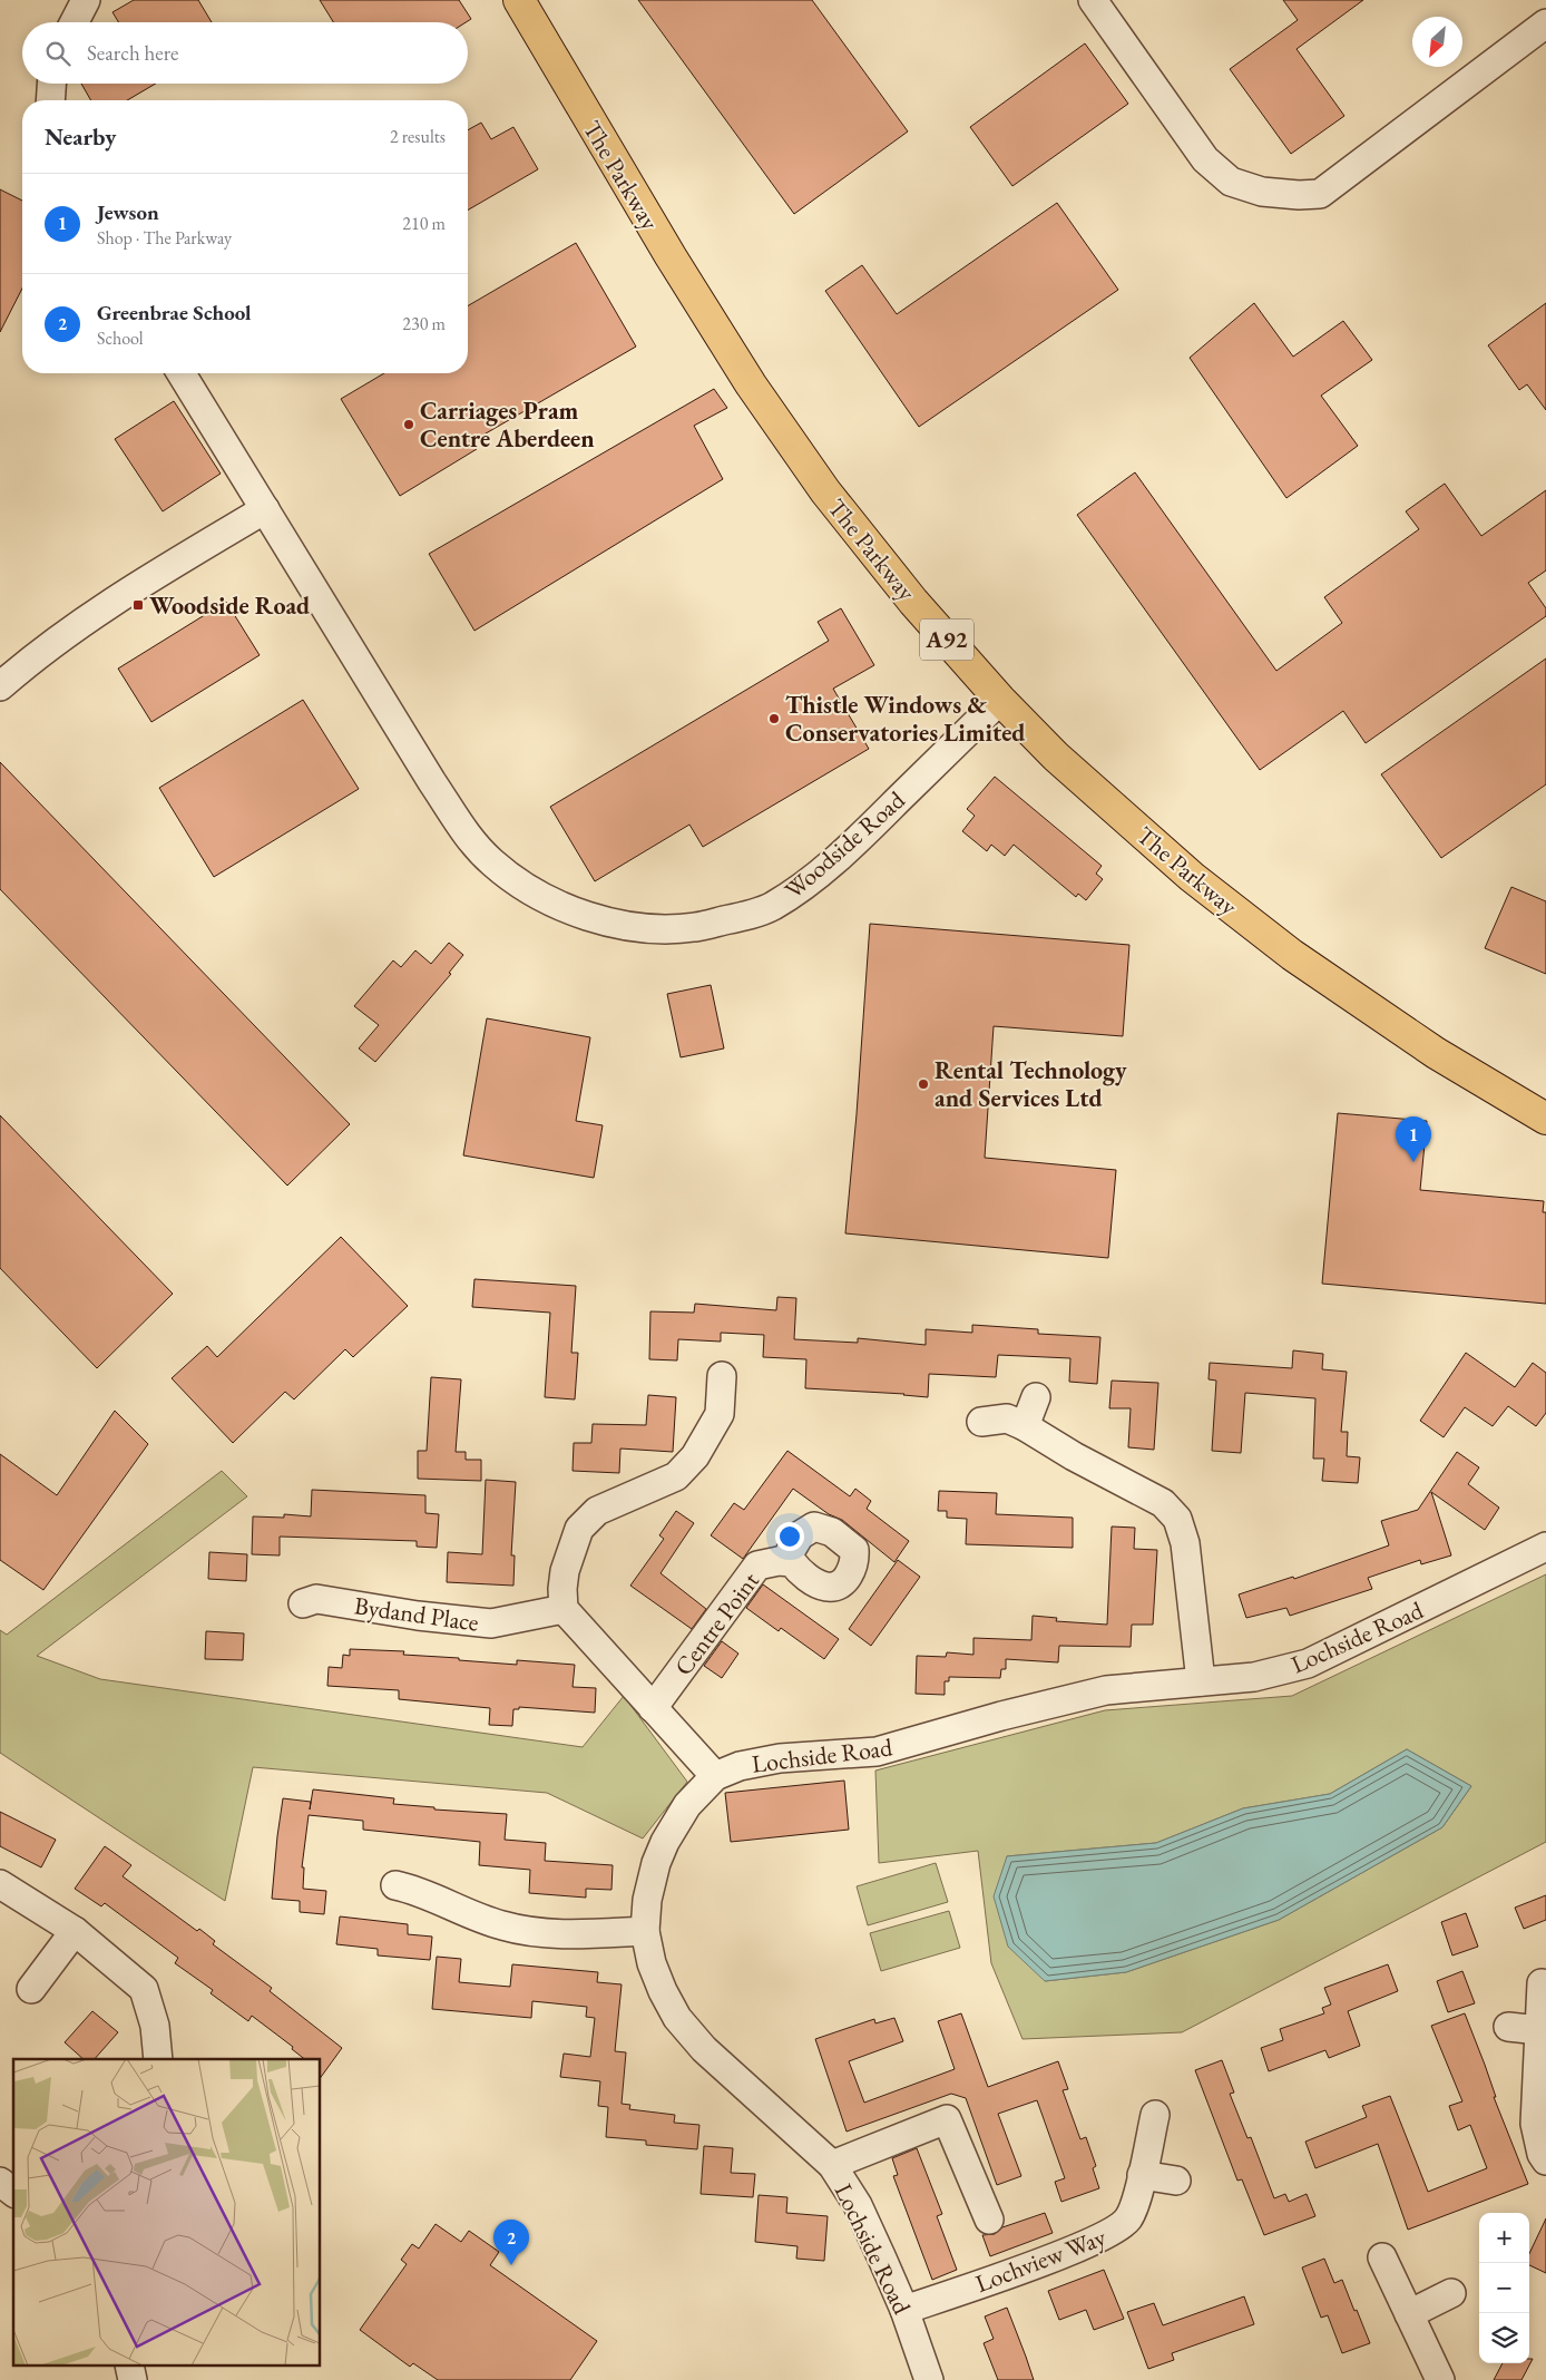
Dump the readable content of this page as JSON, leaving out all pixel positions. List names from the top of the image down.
{
  "streets": {
    "main road": ["The Parkway", "A92"],
    "street": [
      "Woodside Road",
      "Bydand Place",
      "Centre Point",
      "Lochside Road",
      "Lochview Way"
    ]
  },
  "crossings": [
    ["The Parkway", "Woodside Road"],
    ["Lochside Road", "Lochview Way"]
  ],
  "places": {
    "other": ["Carriages Pram Centre Aberdeen", "Thistle Windows & Conservatories Limited", "Rental Technology and Services Ltd"],
    "transit": ["Woodside Road"]
  },
  "north": "bottom left",
  "page": {
    "search": "Search here",
    "heading": ["Nearby", "2 results"],
    "list": [
      {
        "mark": "1",
        "name": "Jewson",
        "note": "Shop · The Parkway",
        "value": "210 m"
      },
      {
        "mark": "2",
        "name": "Greenbrae School",
        "note": "School",
        "value": "230 m"
      }
    ],
    "pins": ["1", "2"],
    "map_buttons": ["+", "−"]
  }
}
